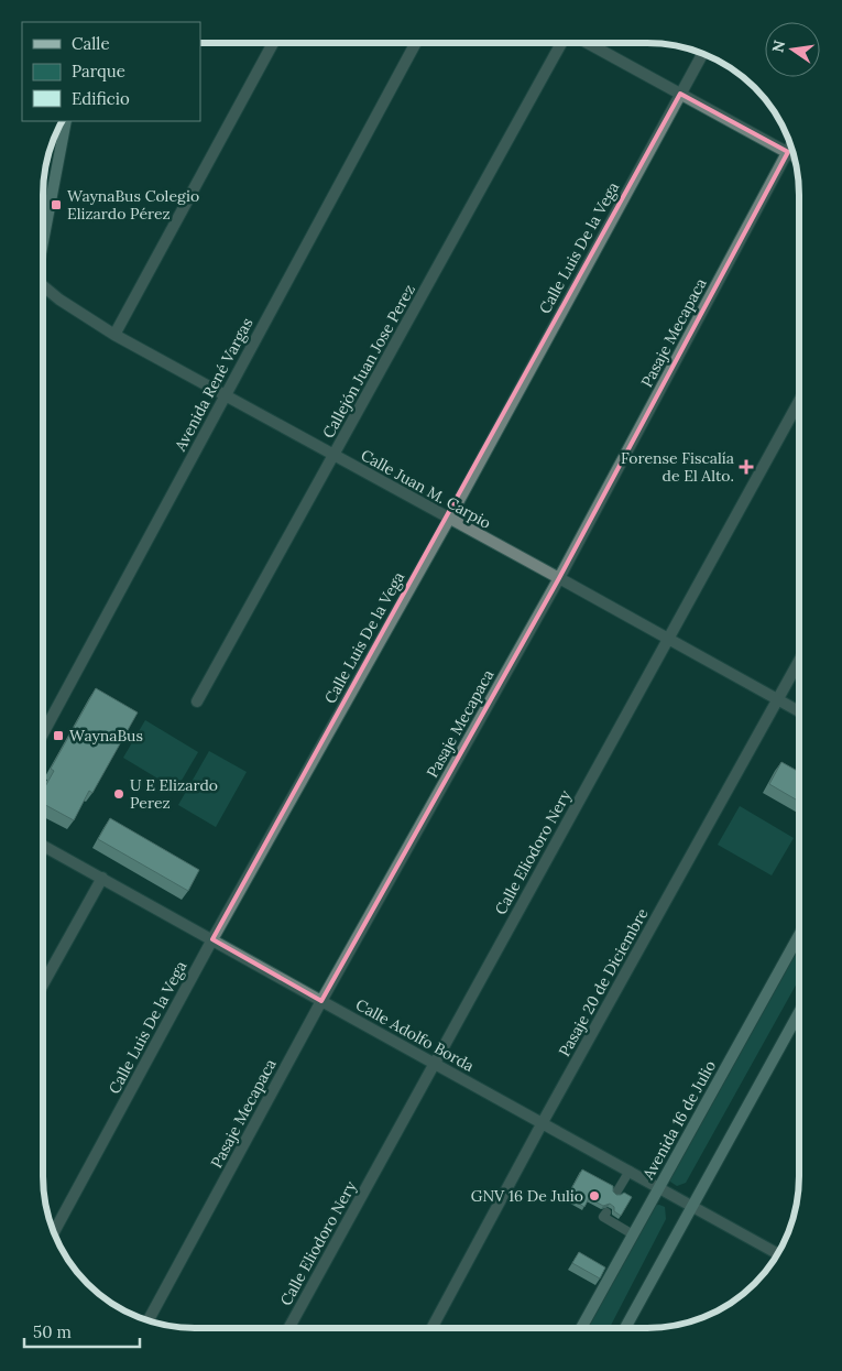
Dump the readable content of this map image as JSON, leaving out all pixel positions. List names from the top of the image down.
{
  "streets": {
    "main road": ["Avenida 16 de Julio"],
    "street": [
      "Calle Luis De la Vega",
      "Pasaje Mecapaca",
      "Callejón Juan Jose Perez",
      "Avenida René Vargas",
      "Calle Juan M. Carpio",
      "Calle Eliodoro Nery",
      "Pasaje 20 de Diciembre",
      "Calle Adolfo Borda"
    ]
  },
  "crossings": [
    ["Calle Luis De la Vega", "Calle Juan M. Carpio"],
    ["Calle Luis De la Vega", "Calle Adolfo Borda"],
    ["Pasaje Mecapaca", "Calle Juan M. Carpio"],
    ["Pasaje Mecapaca", "Calle Adolfo Borda"],
    ["Callejón Juan Jose Perez", "Calle Juan M. Carpio"],
    ["Avenida René Vargas", "Calle Juan M. Carpio"],
    ["Calle Juan M. Carpio", "Calle Eliodoro Nery"],
    ["Calle Juan M. Carpio", "Pasaje 20 de Diciembre"],
    ["Calle Eliodoro Nery", "Calle Adolfo Borda"],
    ["Pasaje 20 de Diciembre", "Calle Adolfo Borda"],
    ["Calle Adolfo Borda", "Avenida 16 de Julio"]
  ],
  "places": {
    "transit": ["WaynaBus Colegio Elizardo Pérez", "WaynaBus"],
    "health": ["Forense Fiscalía de El Alto."],
    "other": ["U E Elizardo Perez", "GNV 16 De Julio"]
  },
  "legend": ["Calle", "Parque", "Edificio"],
  "scale_bar": "50 m",
  "north": "left"
}
